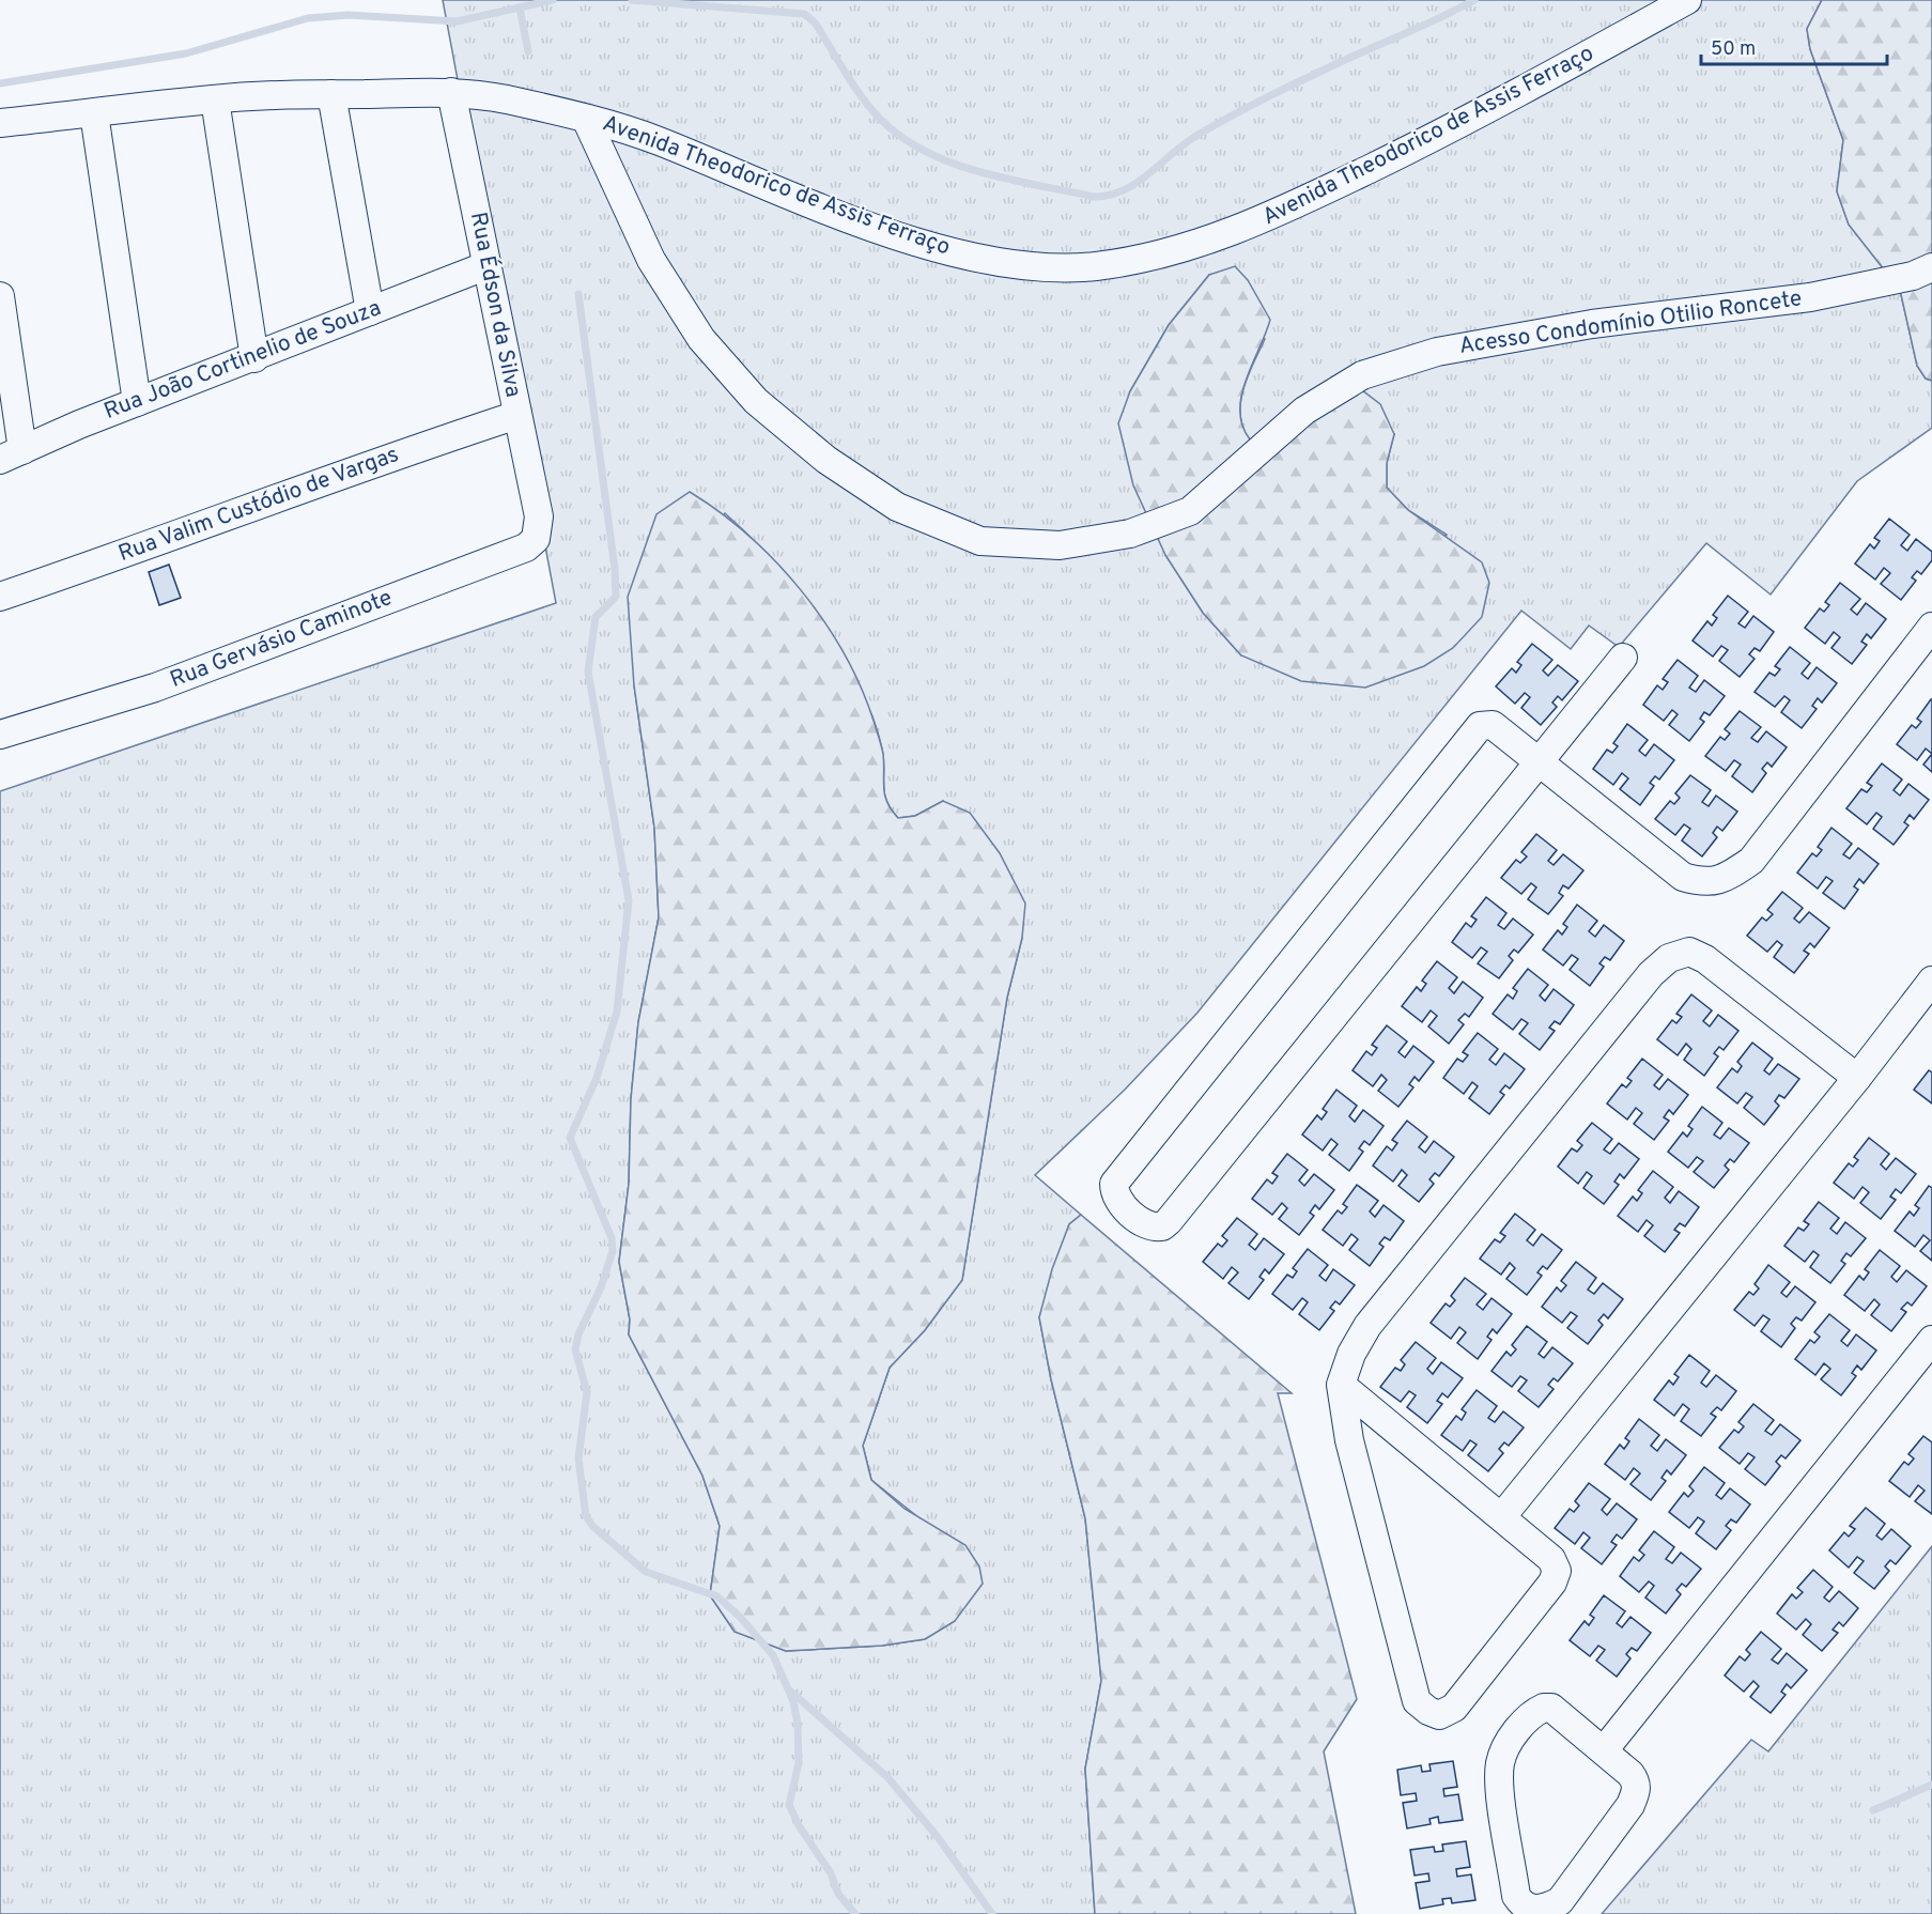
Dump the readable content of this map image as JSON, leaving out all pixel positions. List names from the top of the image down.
{
  "streets": {
    "street": [
      "Avenida Theodorico de Assis Ferraço",
      "Rua Édson da Silva",
      "Acesso Condomínio Otilio Roncete",
      "Rua João Cortinelio de Souza",
      "Rua Valim Custódio de Vargas",
      "Rua Gervásio Caminote"
    ]
  },
  "crossings": [
    ["Avenida Theodorico de Assis Ferraço", "Rua Édson da Silva"],
    ["Avenida Theodorico de Assis Ferraço", "Acesso Condomínio Otilio Roncete"],
    ["Rua Édson da Silva", "Rua João Cortinelio de Souza"],
    ["Rua Édson da Silva", "Rua Valim Custódio de Vargas"],
    ["Rua Édson da Silva", "Rua Gervásio Caminote"]
  ],
  "scale_bar": "50 m"
}
